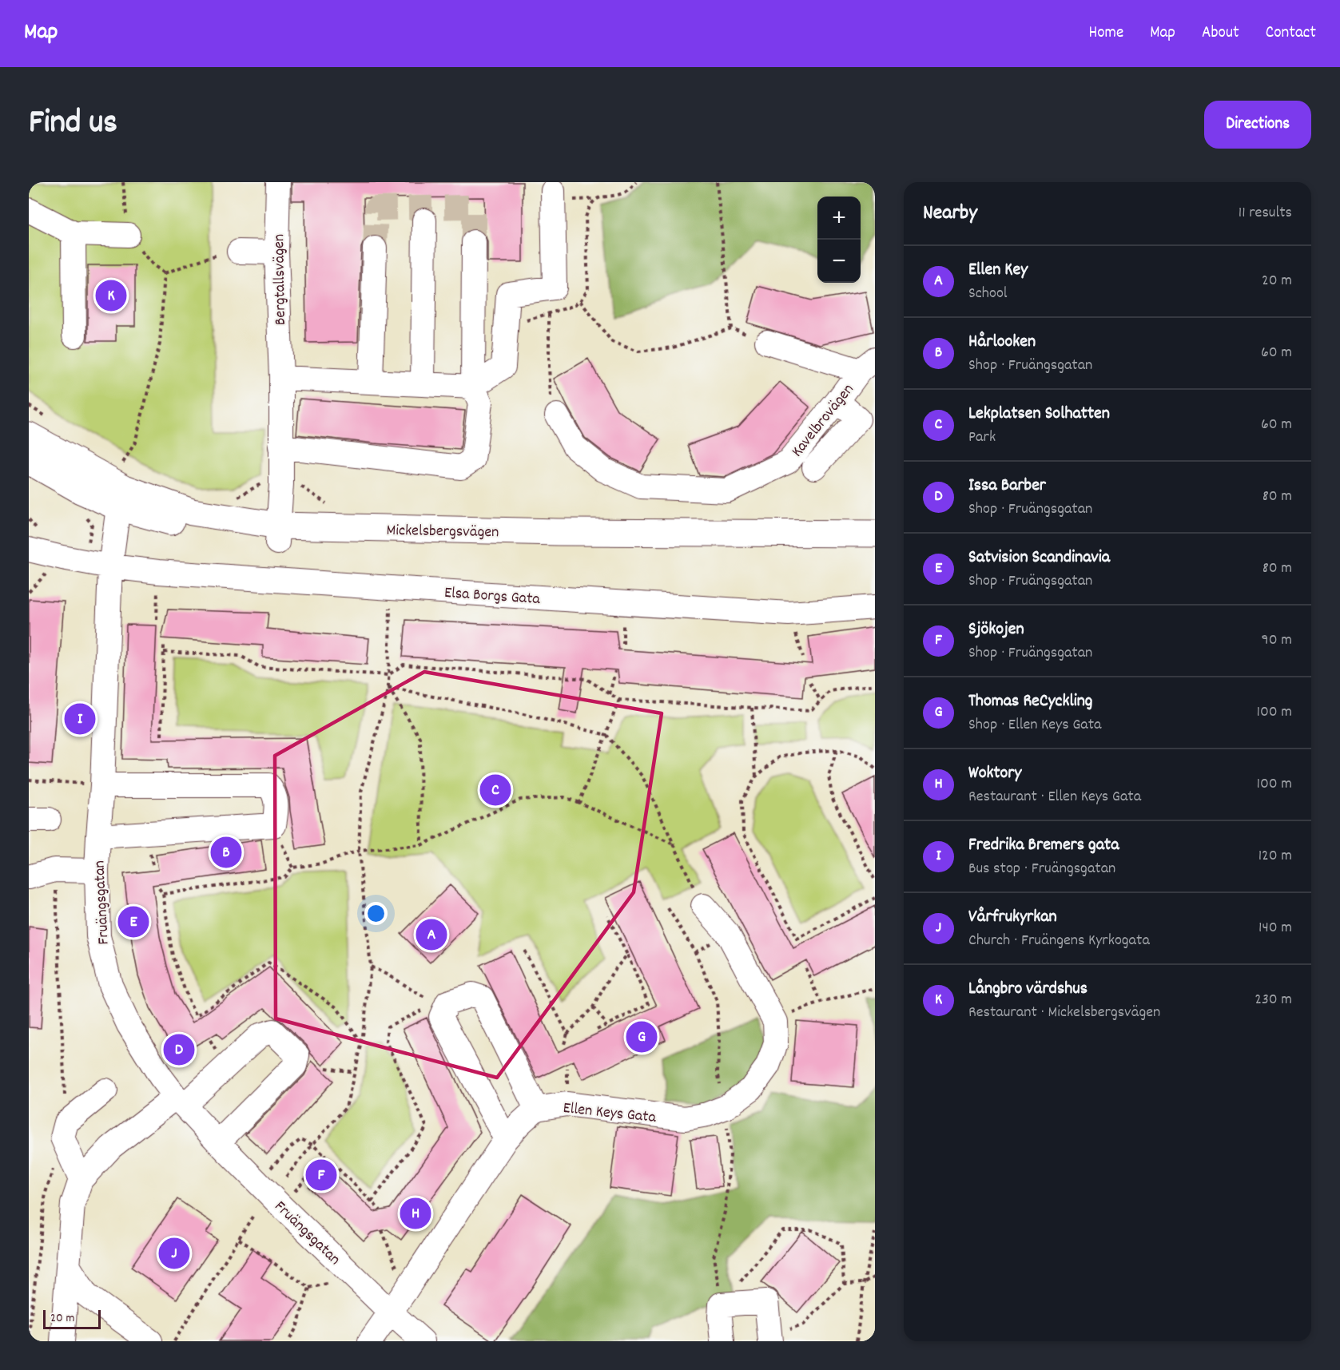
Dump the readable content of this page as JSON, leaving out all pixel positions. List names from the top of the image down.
{
  "streets": {
    "main road": ["Mickelsbergsvägen"],
    "street": [
      "Bergtallsvägen",
      "Kavelbrovägen",
      "Elsa Borgs Gata",
      "Fruängsgatan",
      "Ellen Keys Gata"
    ]
  },
  "crossings": [
    ["Bergtallsvägen", "Mickelsbergsvägen"],
    ["Mickelsbergsvägen", "Fruängsgatan"],
    ["Elsa Borgs Gata", "Fruängsgatan"]
  ],
  "scale_bar": "20 m",
  "page": {
    "header": "Map",
    "nav": [
      "Home",
      "Map",
      "About",
      "Contact"
    ],
    "title": "Find us",
    "buttons": "Directions",
    "heading": ["Nearby", "11 results"],
    "map_buttons": ["+", "−"],
    "list": [
      {
        "mark": "A",
        "name": "Ellen Key",
        "note": "School",
        "value": "20 m"
      },
      {
        "mark": "B",
        "name": "Hårlooken",
        "note": "Shop · Fruängsgatan",
        "value": "60 m"
      },
      {
        "mark": "C",
        "name": "Lekplatsen Solhatten",
        "note": "Park",
        "value": "60 m"
      },
      {
        "mark": "D",
        "name": "Issa Barber",
        "note": "Shop · Fruängsgatan",
        "value": "80 m"
      },
      {
        "mark": "E",
        "name": "Satvision Scandinavia",
        "note": "Shop · Fruängsgatan",
        "value": "80 m"
      },
      {
        "mark": "F",
        "name": "Sjökojen",
        "note": "Shop · Fruängsgatan",
        "value": "90 m"
      },
      {
        "mark": "G",
        "name": "Thomas ReCyckling",
        "note": "Shop · Ellen Keys Gata",
        "value": "100 m"
      },
      {
        "mark": "H",
        "name": "Woktory",
        "note": "Restaurant · Ellen Keys Gata",
        "value": "100 m"
      },
      {
        "mark": "I",
        "name": "Fredrika Bremers gata",
        "note": "Bus stop · Fruängsgatan",
        "value": "120 m"
      },
      {
        "mark": "J",
        "name": "Vårfrukyrkan",
        "note": "Church · Fruängens Kyrkogata",
        "value": "140 m"
      },
      {
        "mark": "K",
        "name": "Långbro värdshus",
        "note": "Restaurant · Mickelsbergsvägen",
        "value": "230 m"
      }
    ],
    "pins": [
      "K",
      "I",
      "C",
      "B",
      "E",
      "A",
      "G",
      "D",
      "F",
      "H",
      "J"
    ],
    "scale": "20 m"
  }
}
